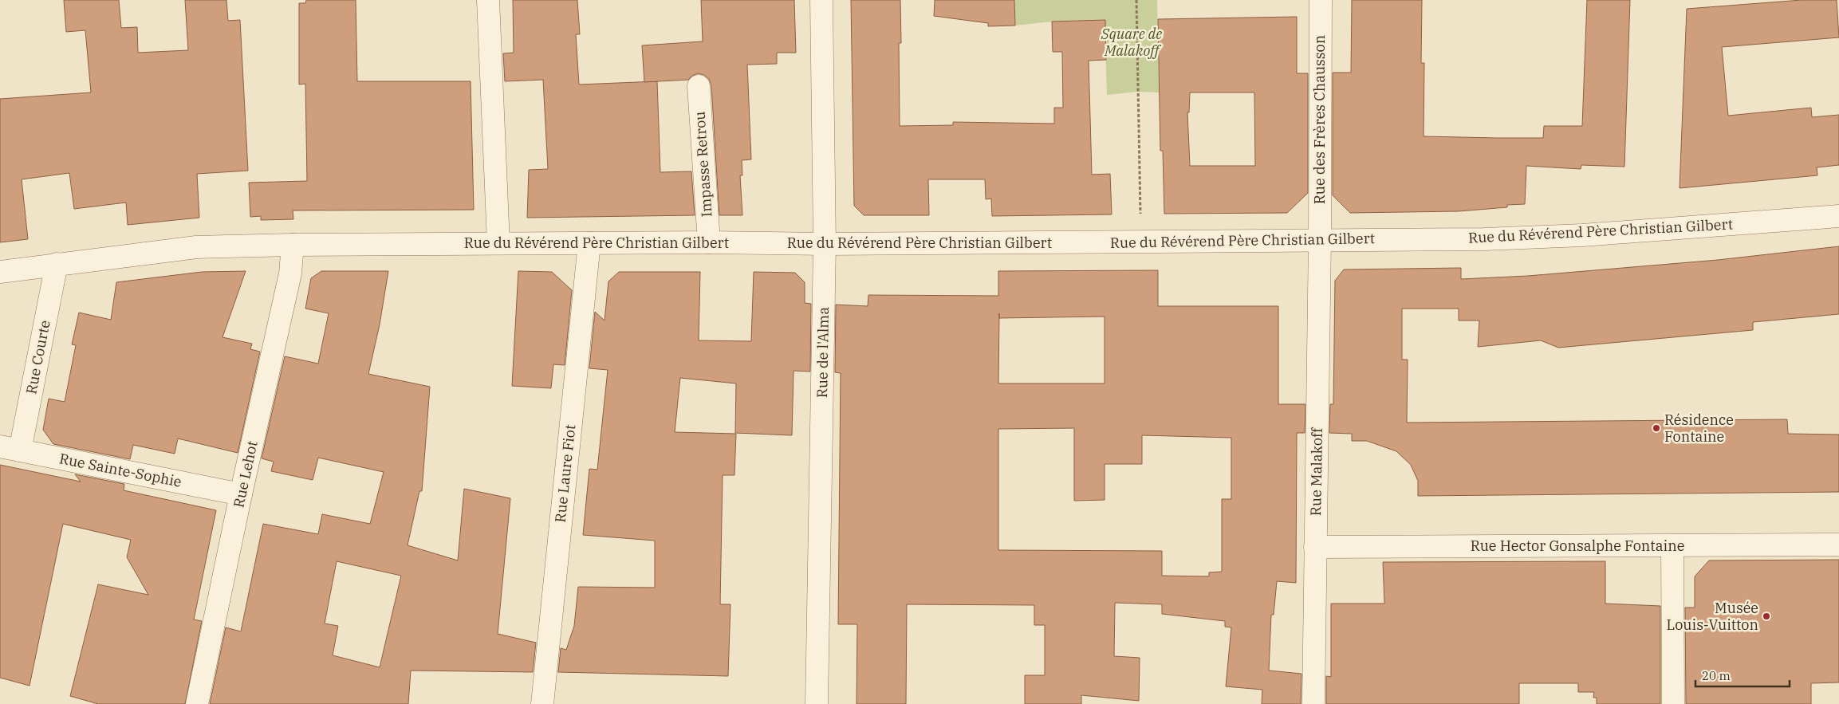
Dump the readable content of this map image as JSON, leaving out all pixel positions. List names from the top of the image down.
{
  "streets": {
    "street": [
      "Rue des Frères Chausson",
      "Impasse Retrou",
      "Rue du Révérend Père Christian Gilbert",
      "Rue de l'Alma",
      "Rue Courte",
      "Rue Sainte-Sophie",
      "Rue Malakoff",
      "Rue Laure Fiot",
      "Rue Lehot",
      "Rue Hector Gonsalphe Fontaine"
    ]
  },
  "crossings": [
    ["Rue des Frères Chausson", "Rue du Révérend Père Christian Gilbert"],
    ["Rue des Frères Chausson", "Rue Malakoff"],
    ["Impasse Retrou", "Rue du Révérend Père Christian Gilbert"],
    ["Rue du Révérend Père Christian Gilbert", "Rue de l'Alma"],
    ["Rue du Révérend Père Christian Gilbert", "Rue Courte"],
    ["Rue du Révérend Père Christian Gilbert", "Rue Malakoff"],
    ["Rue du Révérend Père Christian Gilbert", "Rue Laure Fiot"],
    ["Rue du Révérend Père Christian Gilbert", "Rue Lehot"],
    ["Rue Courte", "Rue Sainte-Sophie"],
    ["Rue Sainte-Sophie", "Rue Lehot"],
    ["Rue Malakoff", "Rue Hector Gonsalphe Fontaine"]
  ],
  "parks": ["Square de Malakoff"],
  "places": ["Résidence Fontaine", "Musée Louis-Vuitton"],
  "scale_bar": "20 m"
}
